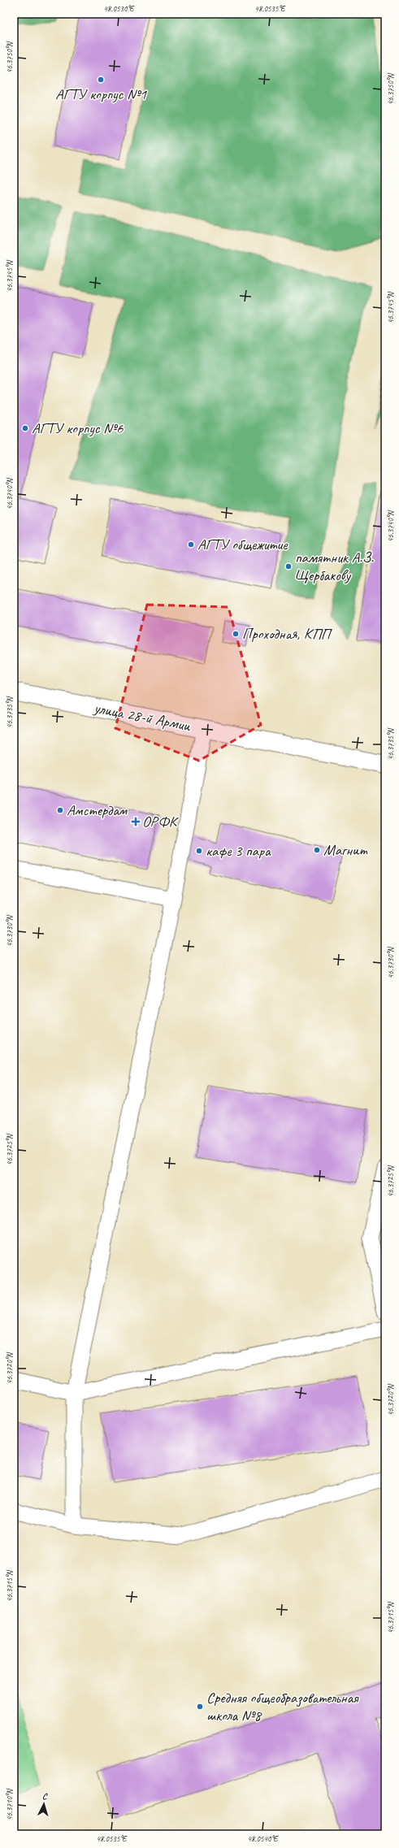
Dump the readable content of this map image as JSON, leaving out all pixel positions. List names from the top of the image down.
{
  "streets": {
    "main road": ["улица 28-й Армии"]
  },
  "places": {
    "other": [
      "АГТУ корпус №1",
      "АГТУ корпус №6",
      "АГТУ общежитие",
      "памятник А.З. Щербакову",
      "Проходная, КПП",
      "Амстердам",
      "Магнит",
      "кафе 3 пара",
      "Средняя общеобразовательная школа №8"
    ],
    "health": ["ОРФК"]
  },
  "north": "top",
  "coordinates": [
    "48.0530°E",
    "48.0535°E",
    "46.3750°N",
    "46.3745°N",
    "46.3740°N",
    "46.3735°N",
    "46.3730°N",
    "46.3725°N",
    "46.3720°N",
    "46.3715°N",
    "46.3710°N",
    "48.0540°E"
  ]
}
